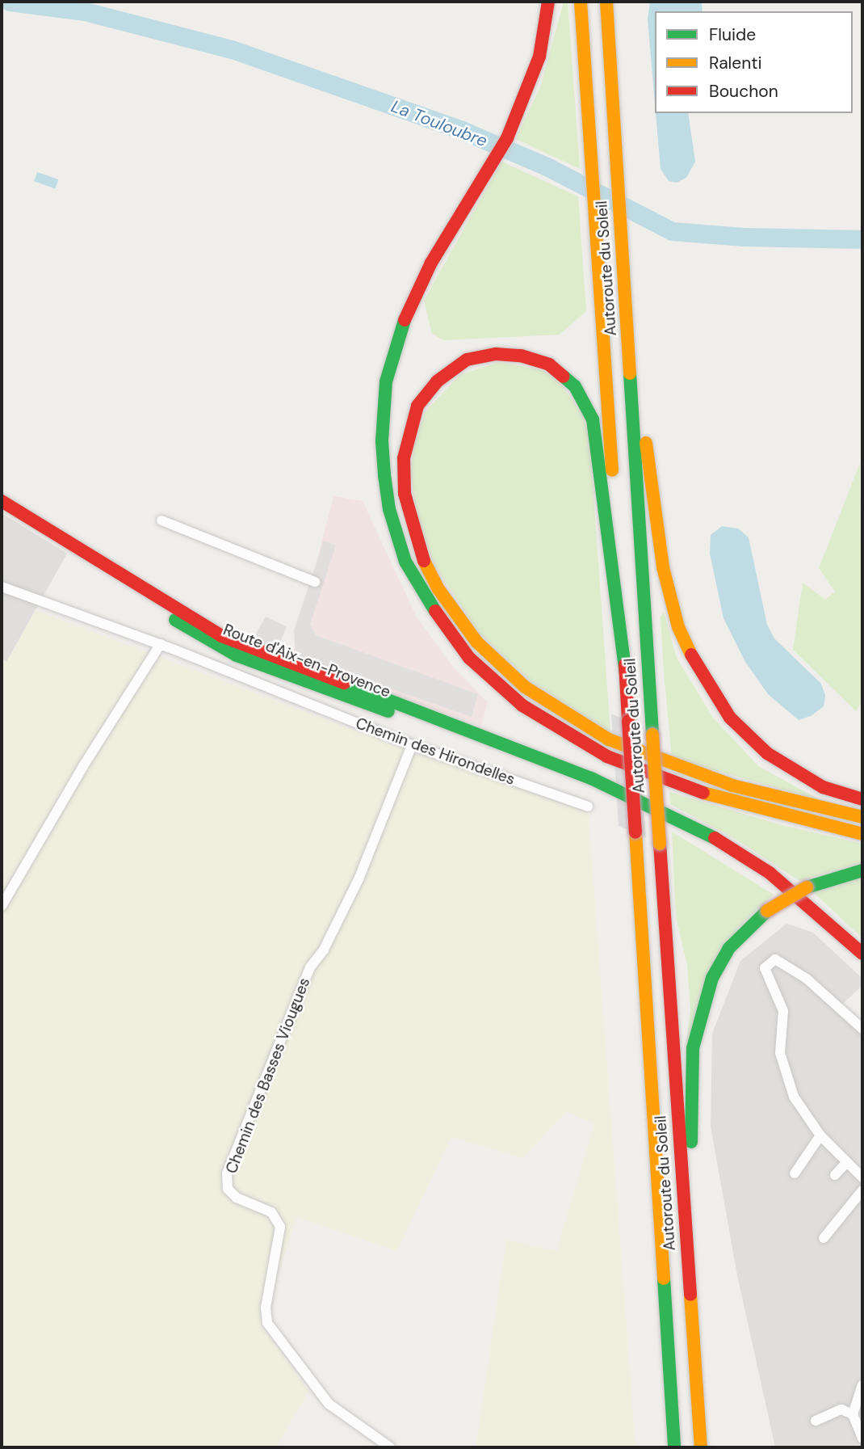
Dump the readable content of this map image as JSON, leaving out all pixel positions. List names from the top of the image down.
{
  "streets": {
    "main road": ["Autoroute du Soleil", "Route d'Aix-en-Provence"],
    "street": ["Chemin des Hirondelles", "Chemin des Basses Viougues"]
  },
  "crossings": [
    ["Chemin des Hirondelles", "Chemin des Basses Viougues"]
  ],
  "water": ["La Touloubre"],
  "legend": ["Fluide", "Ralenti", "Bouchon"]
}
